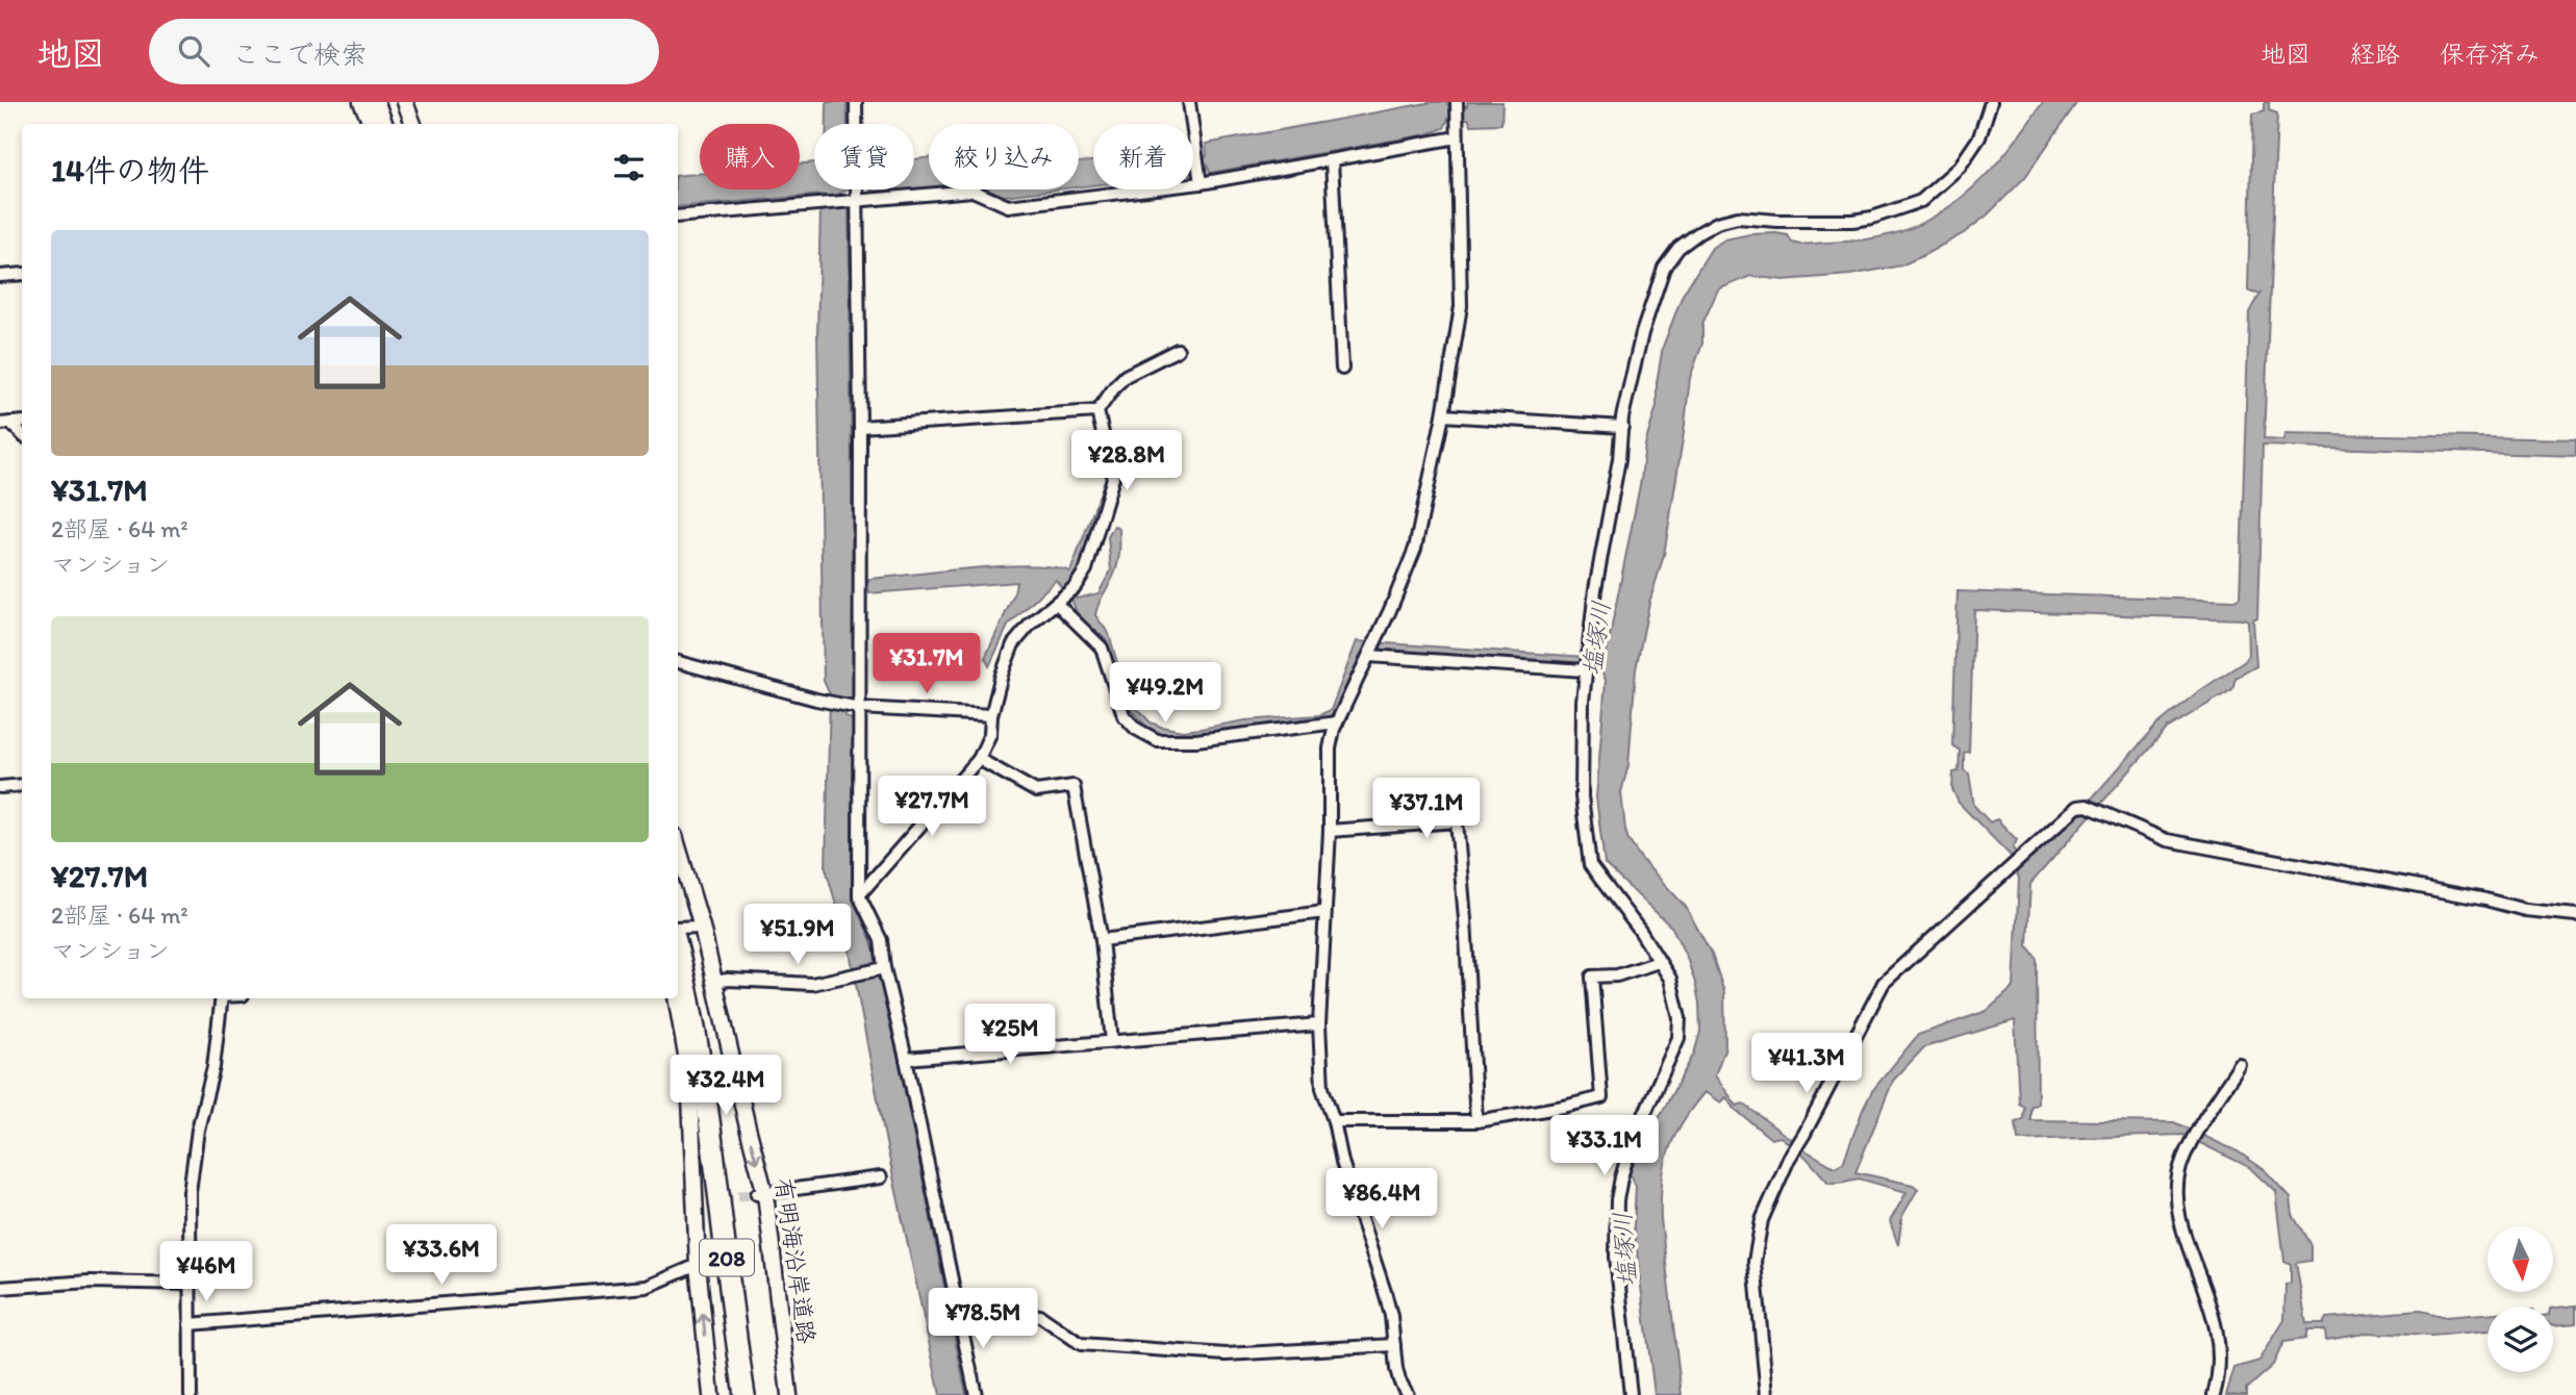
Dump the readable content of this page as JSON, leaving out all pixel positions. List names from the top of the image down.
{
  "streets": {
    "highway": ["208"],
    "main road": ["有明海沿岸道路"]
  },
  "water": ["塩塚川"],
  "north": "bottom",
  "page": {
    "header": "地図",
    "search": "ここで検索",
    "nav": ["地図", "経路", "保存済み"],
    "chip": [
      "購入",
      "賃貸",
      "絞り込み",
      "新着"
    ],
    "heading": "14件の物件",
    "list": [
      {
        "name": "¥31.7M",
        "note": "2部屋 · 64 m² · マンション"
      },
      {
        "name": "¥27.7M",
        "note": "2部屋 · 64 m² · マンション"
      }
    ],
    "price": [
      "¥28.8M",
      "¥31.7M",
      "¥49.2M",
      "¥27.7M",
      "¥37.1M",
      "¥51.9M",
      "¥25M",
      "¥41.3M",
      "¥32.4M",
      "¥33.1M",
      "¥86.4M",
      "¥33.6M",
      "¥46M",
      "¥78.5M"
    ]
  }
}
